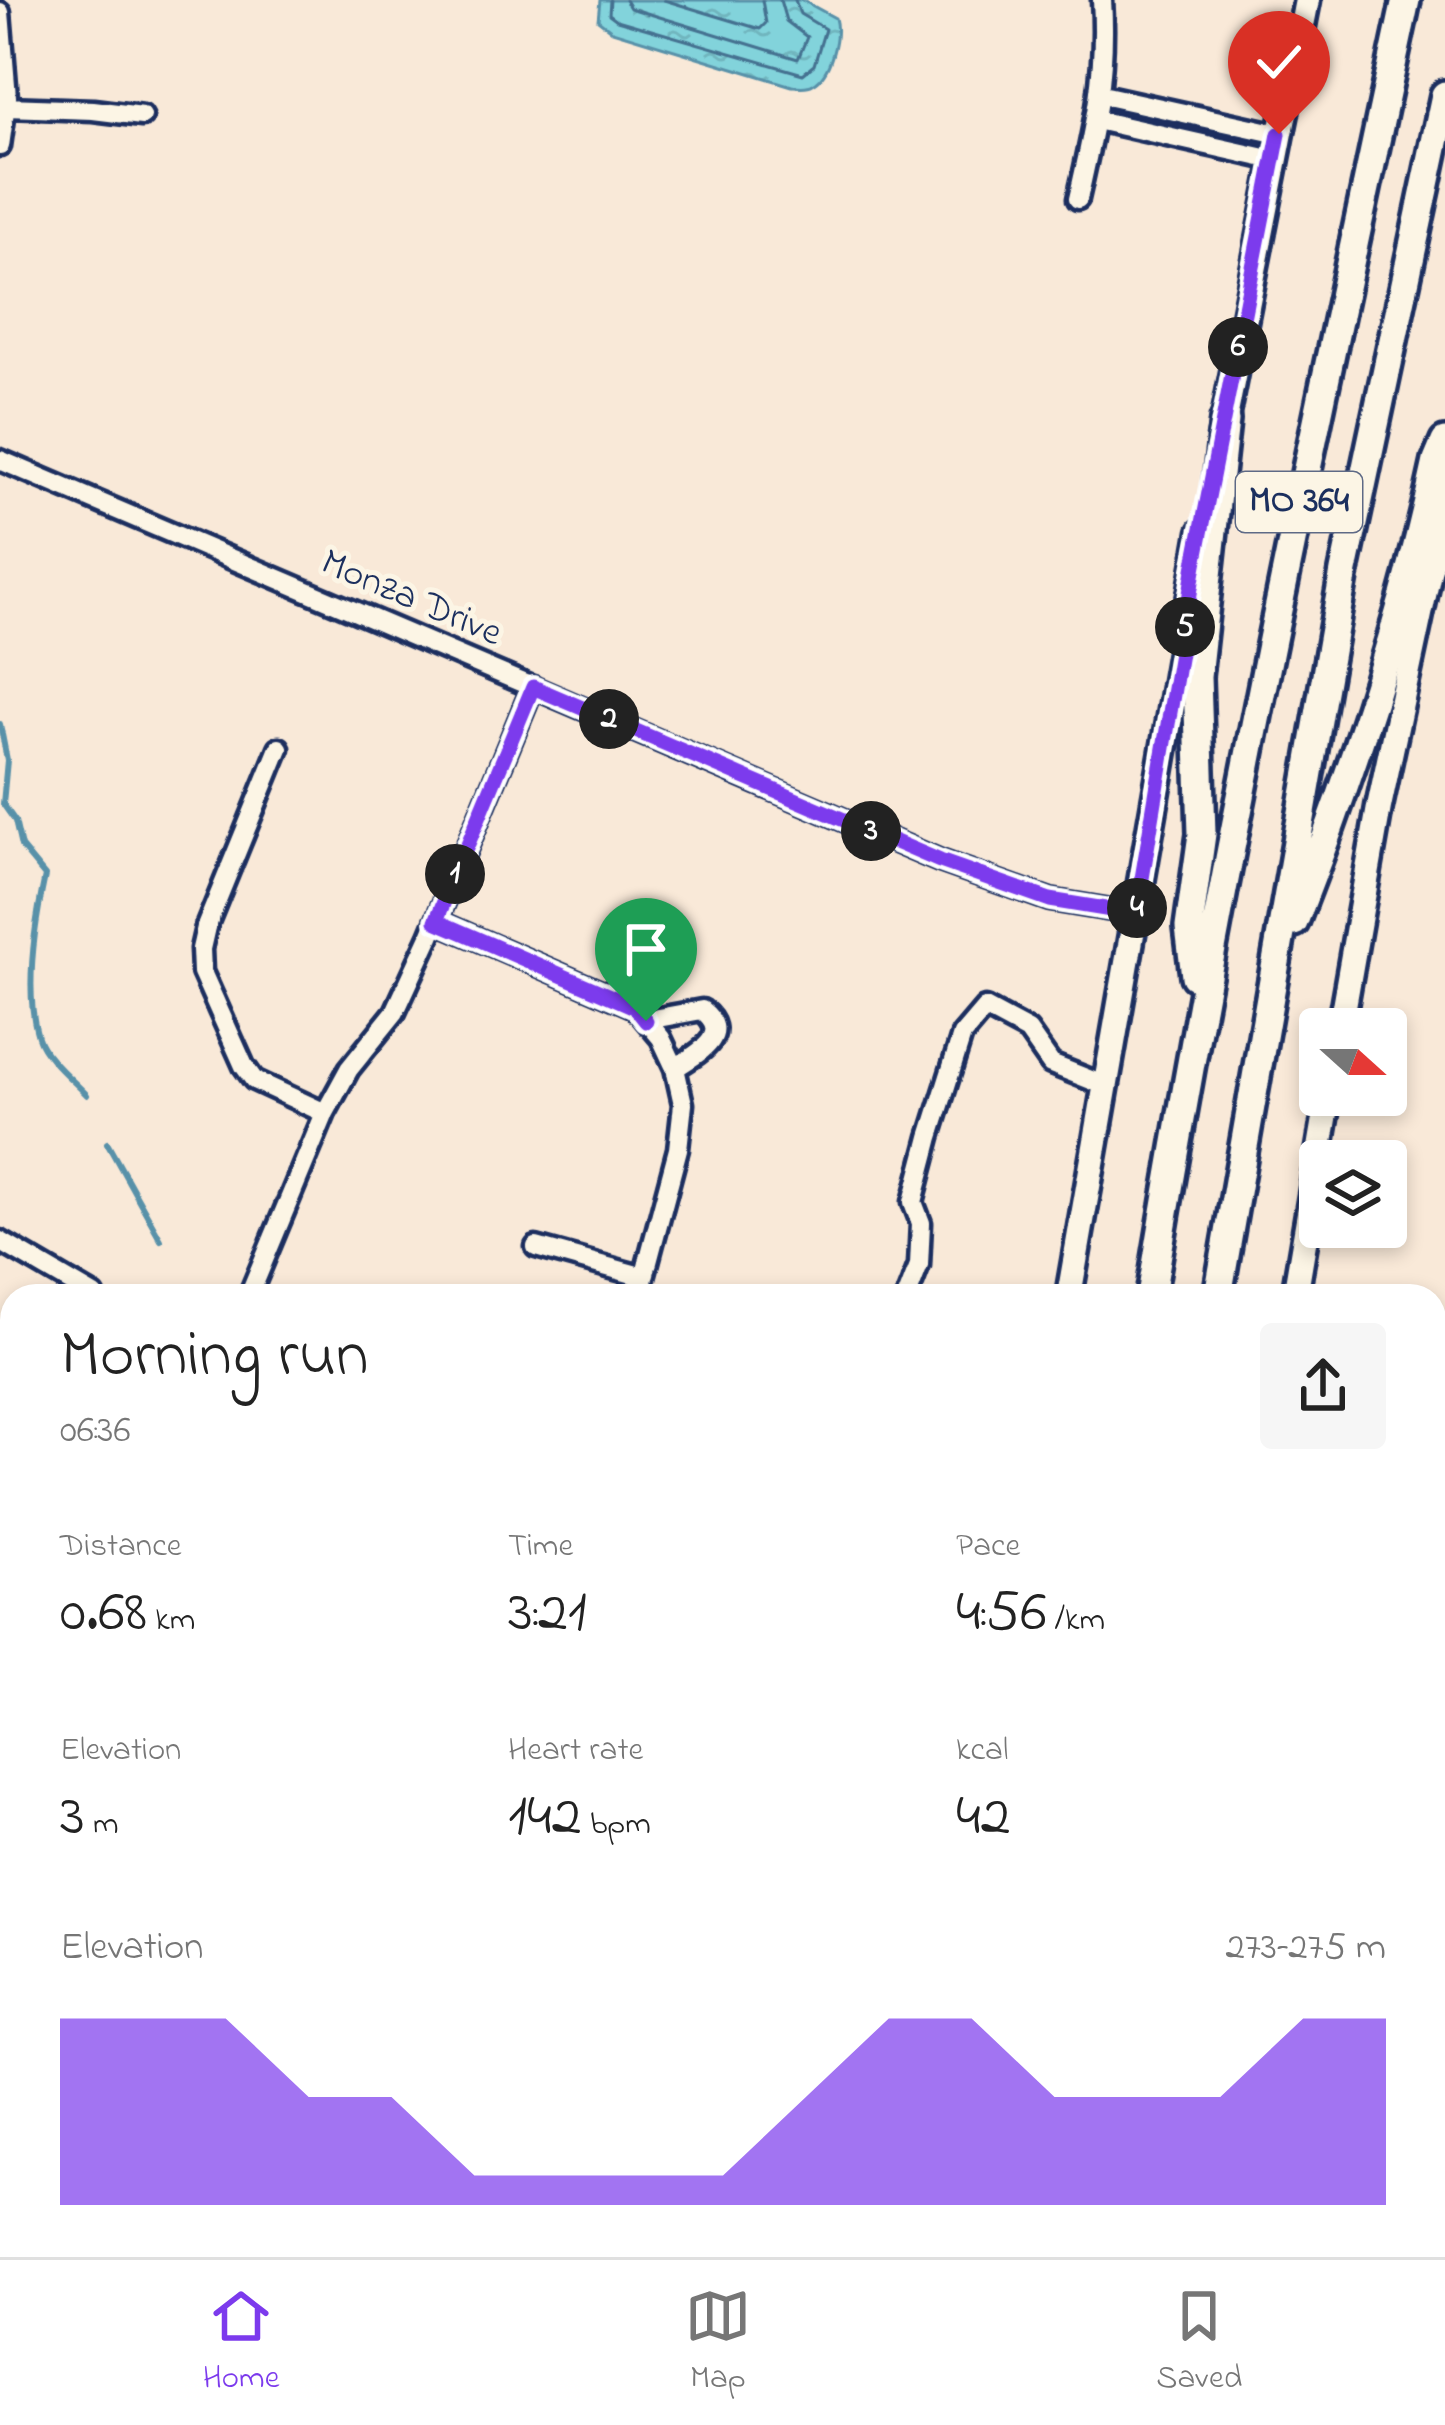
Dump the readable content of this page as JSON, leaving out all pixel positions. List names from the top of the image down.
{
  "streets": {
    "highway": ["MO 364"],
    "street": ["Monza Drive"]
  },
  "north": "right",
  "page": {
    "pins": [
      "6",
      "5",
      "2",
      "3",
      "1",
      "4"
    ],
    "heading": ["Morning run", "06:36"],
    "stats": [
      ["Distance", "0.68 km"],
      ["Time", "3:21"],
      ["Pace", "4:56 /km"],
      ["Elevation", "3 m"],
      ["Heart rate", "142 bpm"],
      ["kcal", "42"]
    ],
    "chart": ["Elevation", "273–275 m"],
    "tabs": ["Home", "Map", "Saved"]
  }
}
